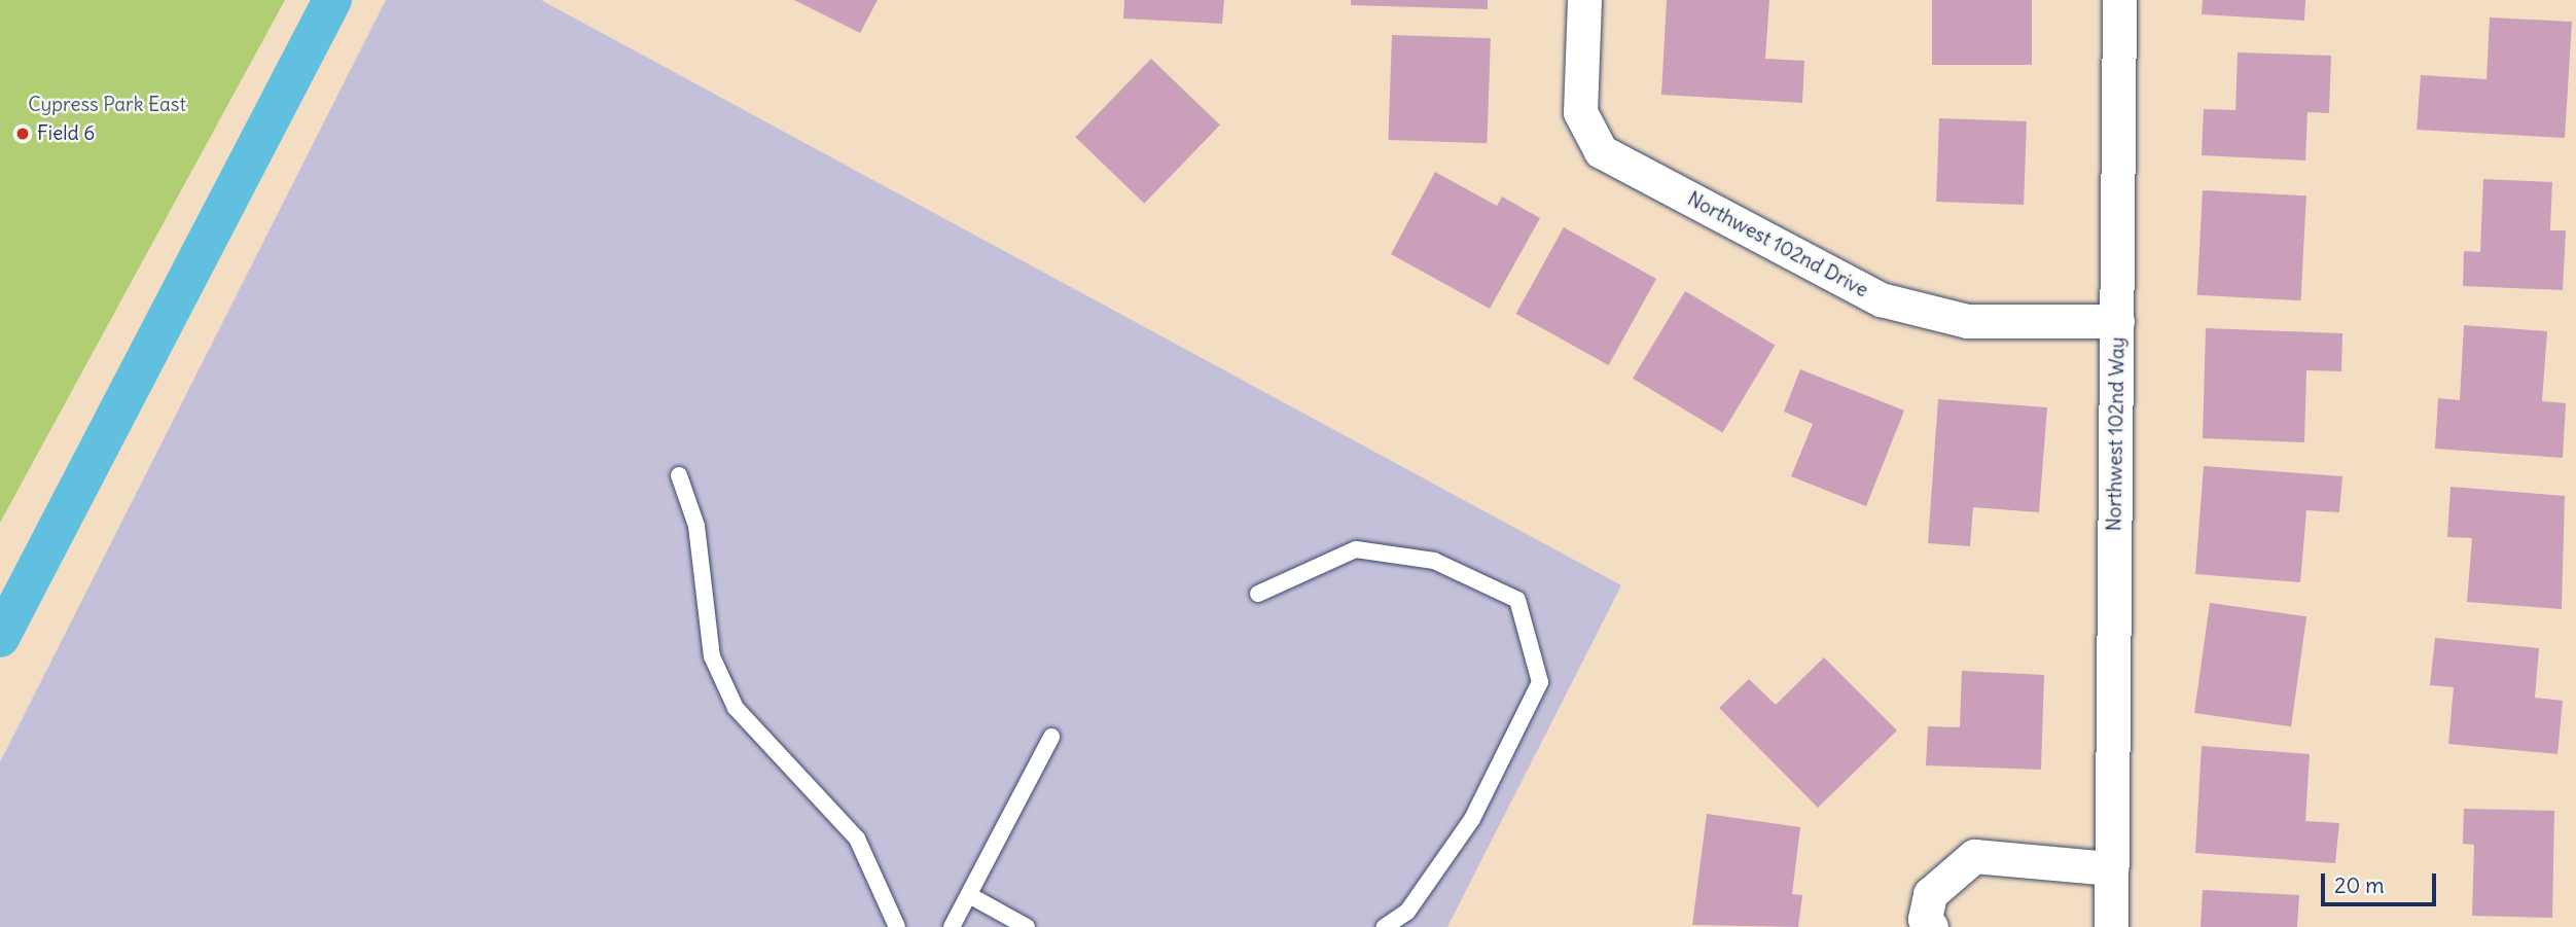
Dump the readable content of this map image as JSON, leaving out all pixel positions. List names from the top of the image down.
{
  "streets": {
    "street": ["Northwest 102nd Drive", "Northwest 102nd Way"]
  },
  "crossings": [
    ["Northwest 102nd Drive", "Northwest 102nd Way"]
  ],
  "parks": ["Cypress Park East"],
  "places": ["Field 6"],
  "scale_bar": "20 m"
}
